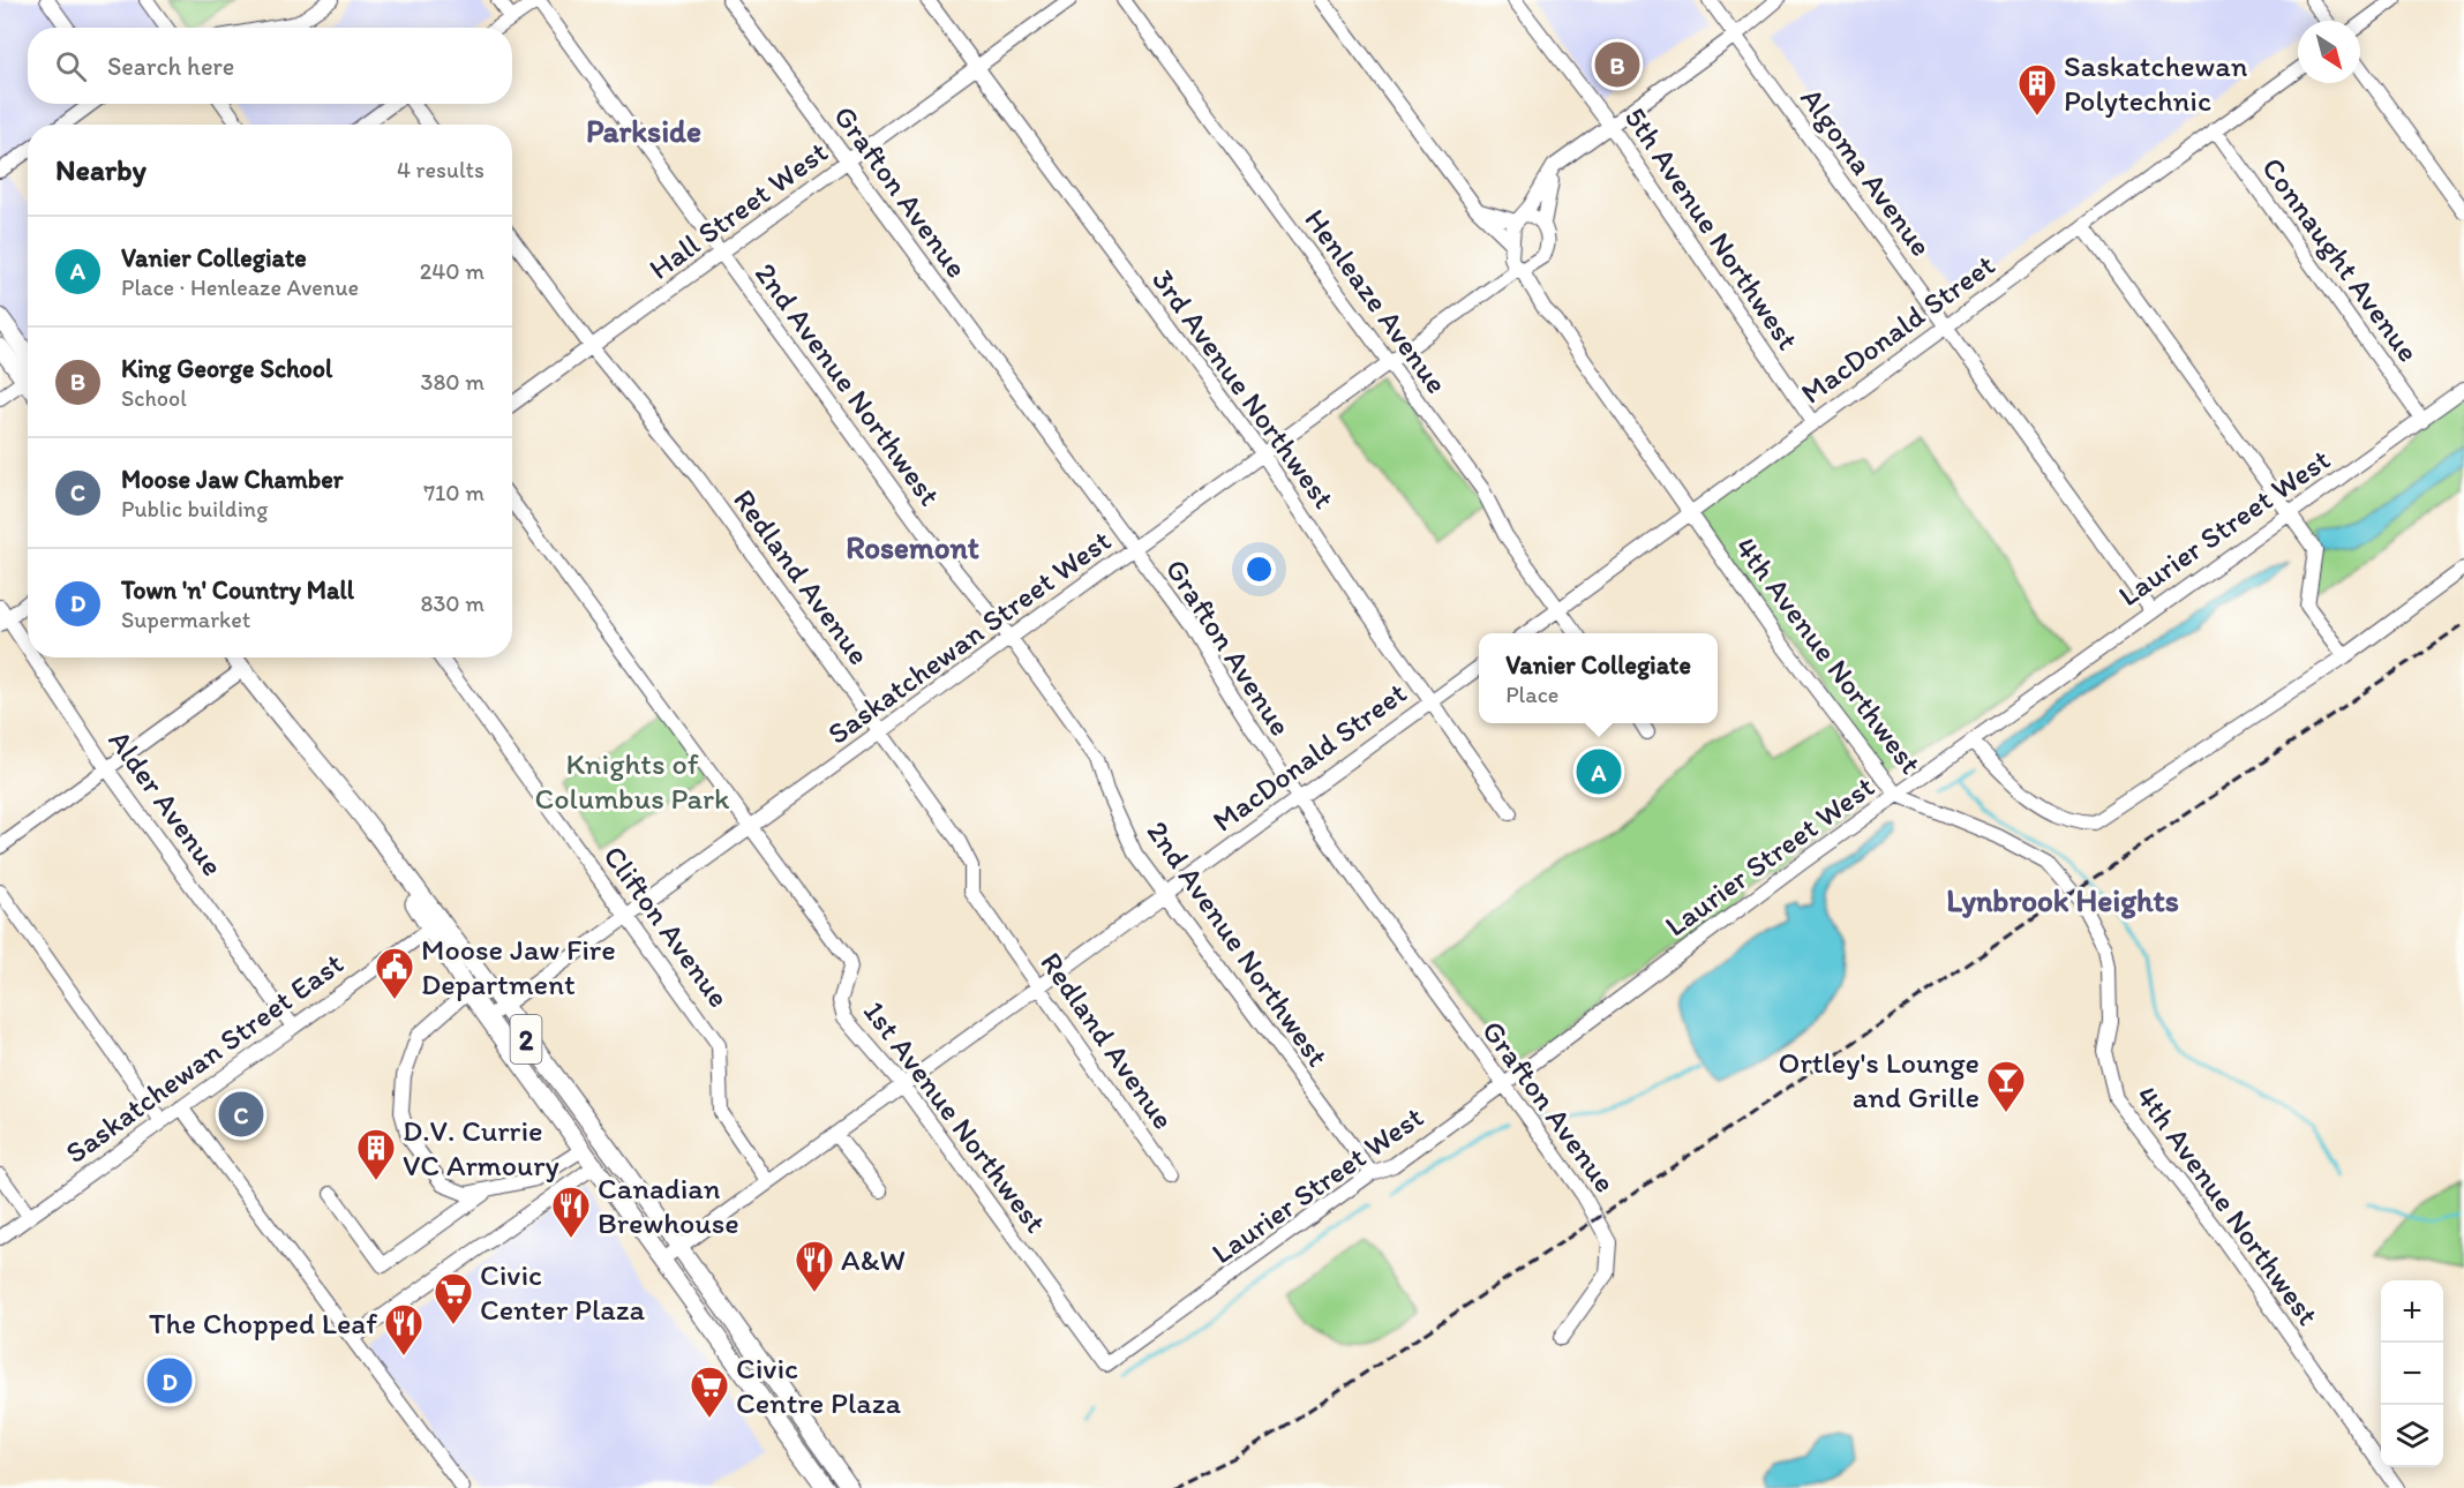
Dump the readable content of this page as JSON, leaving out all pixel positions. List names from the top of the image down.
{
  "streets": {
    "main road": ["2"],
    "street": [
      "Algoma Avenue",
      "Grafton Avenue",
      "Hall Street West",
      "5th Avenue Northwest",
      "Connaught Avenue",
      "Henleaze Avenue",
      "MacDonald Street",
      "2nd Avenue Northwest",
      "3rd Avenue Northwest",
      "Laurier Street West",
      "Redland Avenue",
      "Saskatchewan Street West",
      "4th Avenue Northwest",
      "Alder Avenue",
      "Clifton Avenue",
      "Saskatchewan Street East",
      "1st Avenue Northwest"
    ]
  },
  "crossings": [
    ["Algoma Avenue", "MacDonald Street"],
    ["Algoma Avenue", "Laurier Street West"],
    ["Grafton Avenue", "Hall Street West"],
    ["Grafton Avenue", "MacDonald Street"],
    ["Grafton Avenue", "Laurier Street West"],
    ["Grafton Avenue", "Saskatchewan Street West"],
    ["Hall Street West", "2nd Avenue Northwest"],
    ["Hall Street West", "3rd Avenue Northwest"],
    ["Hall Street West", "Redland Avenue"],
    ["5th Avenue Northwest", "MacDonald Street"],
    ["Connaught Avenue", "MacDonald Street"],
    ["Connaught Avenue", "Laurier Street West"],
    ["Henleaze Avenue", "MacDonald Street"],
    ["Henleaze Avenue", "Saskatchewan Street West"],
    ["MacDonald Street", "2nd Avenue Northwest"],
    ["MacDonald Street", "3rd Avenue Northwest"],
    ["MacDonald Street", "Redland Avenue"],
    ["MacDonald Street", "4th Avenue Northwest"],
    ["MacDonald Street", "Clifton Avenue"],
    ["MacDonald Street", "2"],
    ["MacDonald Street", "1st Avenue Northwest"],
    ["2nd Avenue Northwest", "Laurier Street West"],
    ["2nd Avenue Northwest", "Saskatchewan Street West"],
    ["3rd Avenue Northwest", "Saskatchewan Street West"],
    ["Laurier Street West", "4th Avenue Northwest"],
    ["Laurier Street West", "1st Avenue Northwest"],
    ["Redland Avenue", "Saskatchewan Street West"],
    ["Saskatchewan Street West", "4th Avenue Northwest"],
    ["Saskatchewan Street West", "Clifton Avenue"],
    ["Saskatchewan Street West", "2"],
    ["Saskatchewan Street West", "1st Avenue Northwest"],
    ["Alder Avenue", "Saskatchewan Street East"],
    ["2", "Saskatchewan Street East"]
  ],
  "districts": ["Parkside", "Rosemont", "Lynbrook Heights"],
  "parks": ["Knights of Columbus Park"],
  "places": {
    "building": ["Saskatchewan Polytechnic", "D.V. Currie VC Armoury"],
    "public building": ["Moose Jaw Fire Department"],
    "bar": ["Ortley's Lounge and Grille"],
    "restaurant": ["Canadian Brewhouse", "A&W", "The Chopped Leaf"],
    "supermarket": ["Civic Center Plaza", "Civic Centre Plaza"]
  },
  "north": "bottom right",
  "page": {
    "search": "Search here",
    "pins": [
      "B",
      "A",
      "C",
      "D"
    ],
    "heading": ["Nearby", "4 results"],
    "list": [
      {
        "mark": "A",
        "name": "Vanier Collegiate",
        "note": "Place · Henleaze Avenue",
        "value": "240 m"
      },
      {
        "mark": "B",
        "name": "King George School",
        "note": "School",
        "value": "380 m"
      },
      {
        "mark": "C",
        "name": "Moose Jaw Chamber",
        "note": "Public building",
        "value": "710 m"
      },
      {
        "mark": "D",
        "name": "Town 'n' Country Mall",
        "note": "Supermarket",
        "value": "830 m"
      }
    ],
    "popup": ["Vanier Collegiate", "Place"],
    "map_buttons": ["+", "−"]
  }
}
